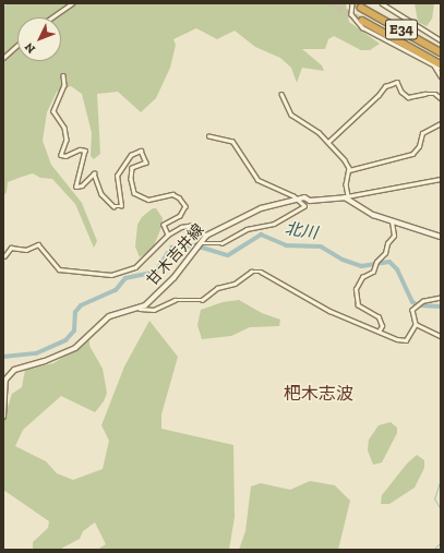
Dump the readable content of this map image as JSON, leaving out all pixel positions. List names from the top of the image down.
{
  "streets": {
    "highway": ["E34"],
    "main road": ["甘木吉井線"]
  },
  "districts": ["杷木志波"],
  "water": ["北川"],
  "north": "bottom left"
}
